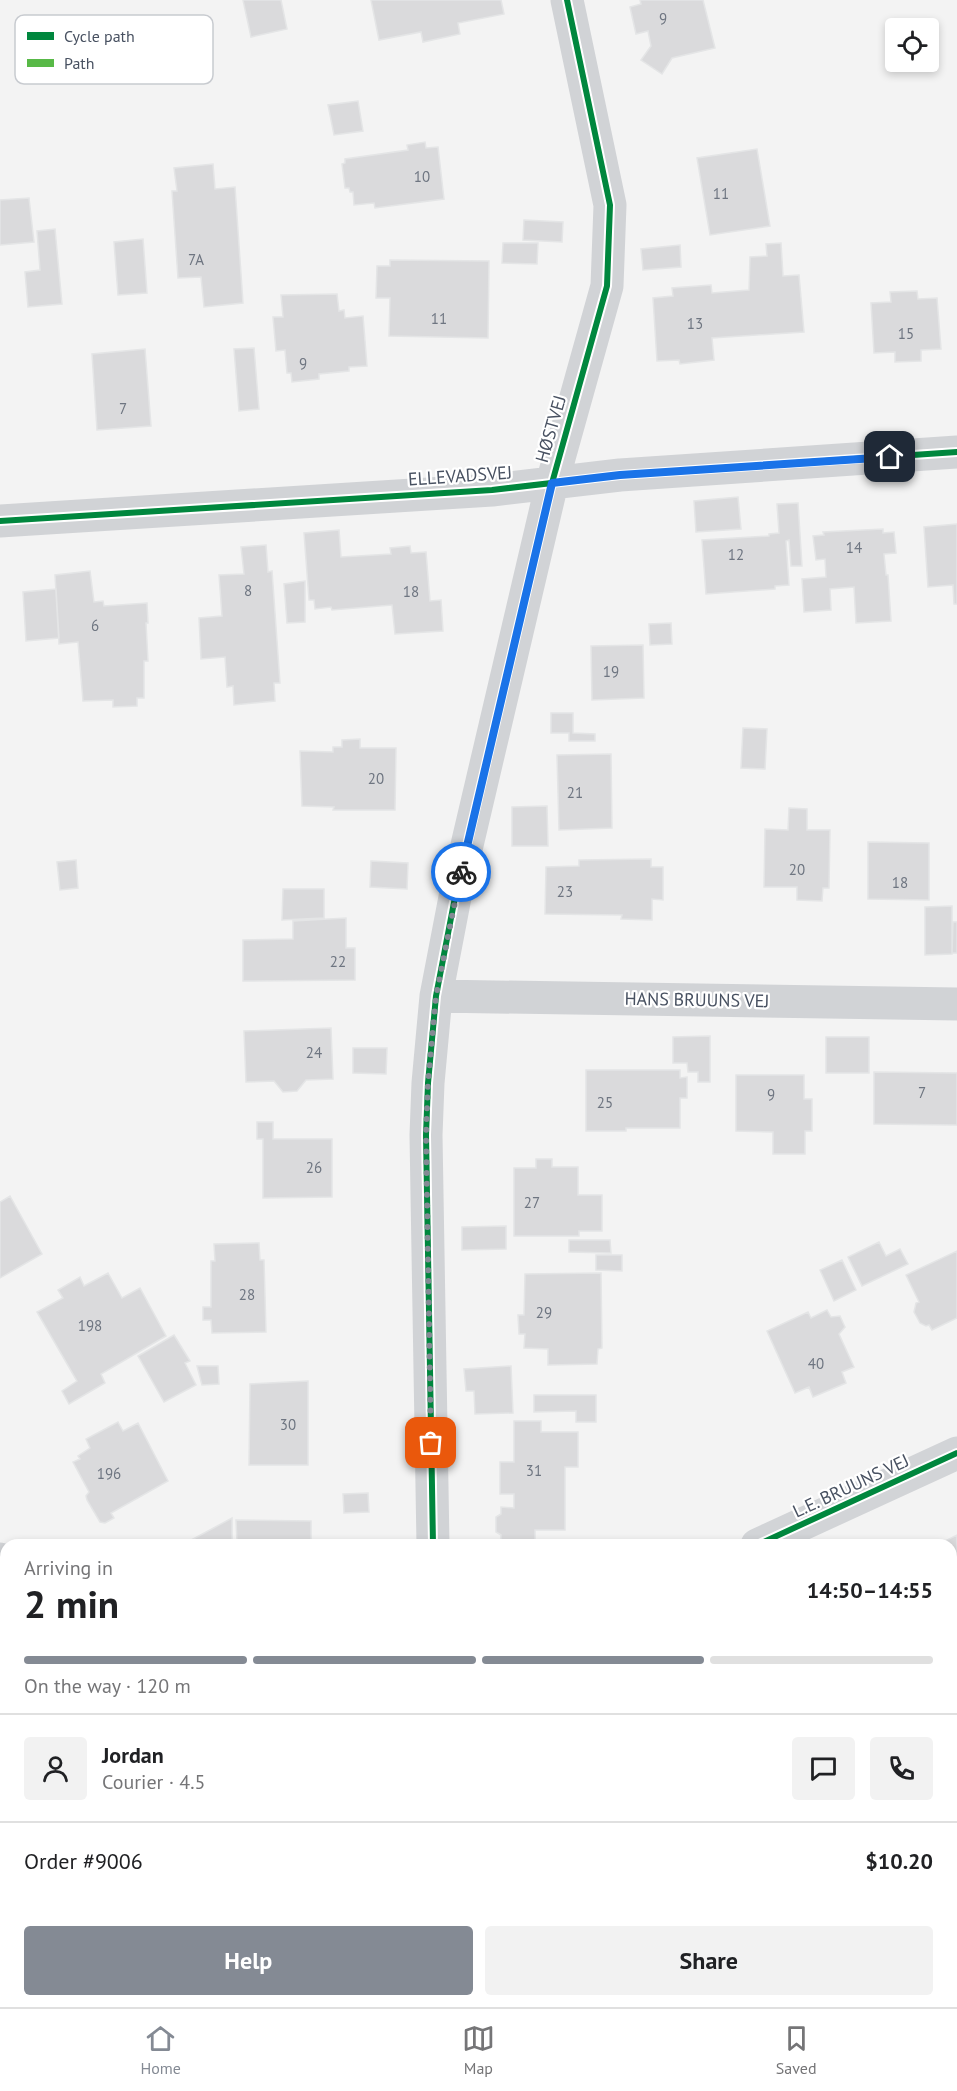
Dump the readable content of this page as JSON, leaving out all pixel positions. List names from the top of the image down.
{
  "streets": {
    "street": [
      "HØSTVEJ",
      "ELLEVADSVEJ",
      "HANS BRUUNS VEJ",
      "L.E. BRUUNS VEJ"
    ]
  },
  "crossings": [
    ["HØSTVEJ", "ELLEVADSVEJ"],
    ["HØSTVEJ", "HANS BRUUNS VEJ"]
  ],
  "house_numbers": [
    "9",
    "10",
    "11",
    "7A",
    "11",
    "13",
    "15",
    "9",
    "7",
    "14",
    "12",
    "8",
    "18",
    "6",
    "19",
    "20",
    "21",
    "20",
    "18",
    "23",
    "22",
    "24",
    "7",
    "9",
    "25",
    "26",
    "27",
    "28",
    "29",
    "198",
    "40",
    "30",
    "31",
    "196"
  ],
  "legend": ["Cycle path", "Path"],
  "page": {
    "heading": ["2 min", "Arriving in", "14:50–14:55"],
    "panel": [
      "Jordan",
      "Courier · 4.5",
      "Order #9006",
      "$10.20"
    ],
    "bar": "On the way · 120 m",
    "buttons": ["Help", "Share"],
    "tabs": ["Home", "Map", "Saved"]
  }
}
